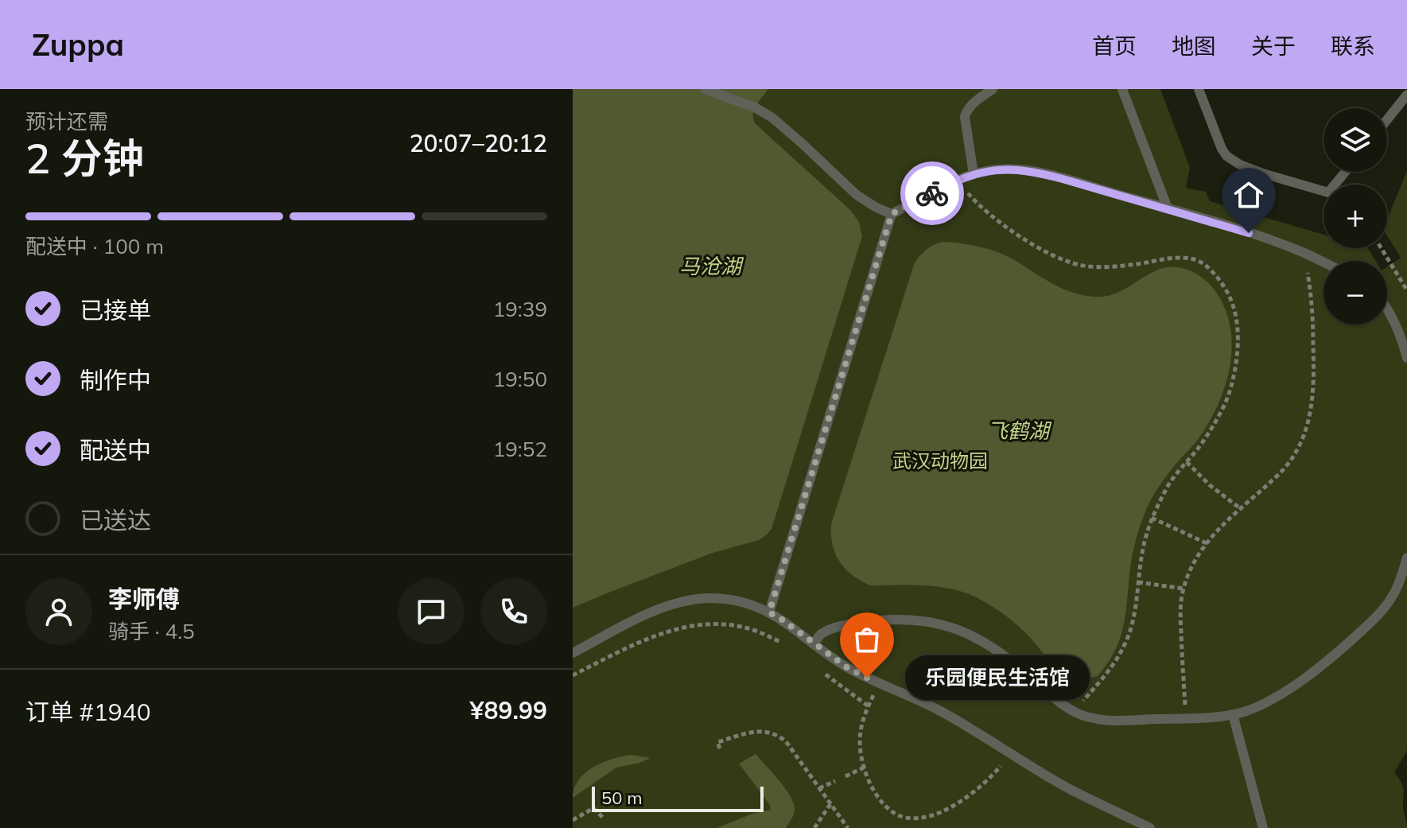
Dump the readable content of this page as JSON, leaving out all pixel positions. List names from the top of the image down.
{
  "water": ["马沧湖", "飞鹤湖"],
  "parks": ["武汉动物园"],
  "places": ["乐园便民生活馆"],
  "scale_bar": "50 m",
  "page": {
    "header": "Zuppa",
    "nav": [
      "首页",
      "地图",
      "关于",
      "联系"
    ],
    "heading": ["2 分钟", "预计还需", "20:07–20:12"],
    "panel": [
      "李师傅",
      "骑手 · 4.5",
      "订单 #1940",
      "¥89.99"
    ],
    "map_buttons": ["+", "−"],
    "bar": "配送中 · 100 m",
    "list": [
      ["已接单", "19:39"],
      ["制作中", "19:50"],
      ["配送中", "19:52"],
      "已送达"
    ],
    "bubble": "乐园便民生活馆",
    "scale": "50 m"
  }
}
